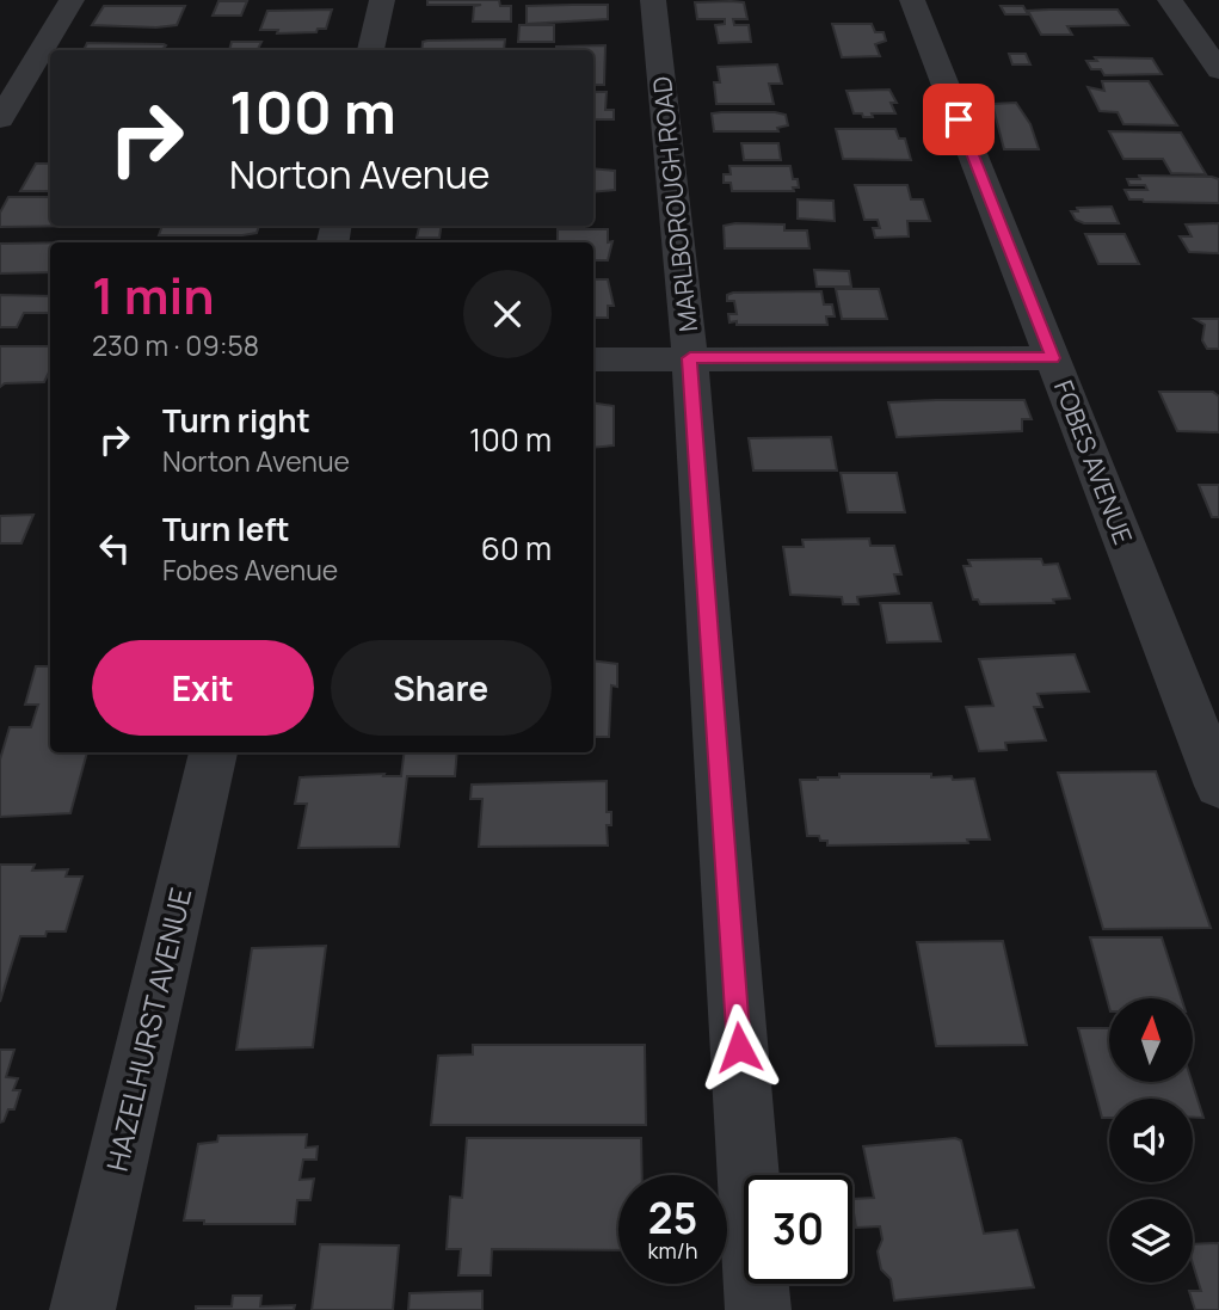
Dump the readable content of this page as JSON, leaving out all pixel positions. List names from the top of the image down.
{
  "streets": {
    "street": ["MARLBOROUGH ROAD", "FOBES AVENUE", "HAZELHURST AVENUE"]
  },
  "north": "top",
  "page": {
    "turn": ["100 m", "Norton Avenue"],
    "heading": ["1 min", "230 m · 09:58"],
    "list": [
      {
        "name": "Turn right",
        "note": "Norton Avenue",
        "value": "100 m"
      },
      {
        "name": "Turn left",
        "note": "Fobes Avenue",
        "value": "60 m"
      }
    ],
    "buttons": ["Exit", "Share"],
    "speed": "25 km/h",
    "limit": "30"
  }
}
